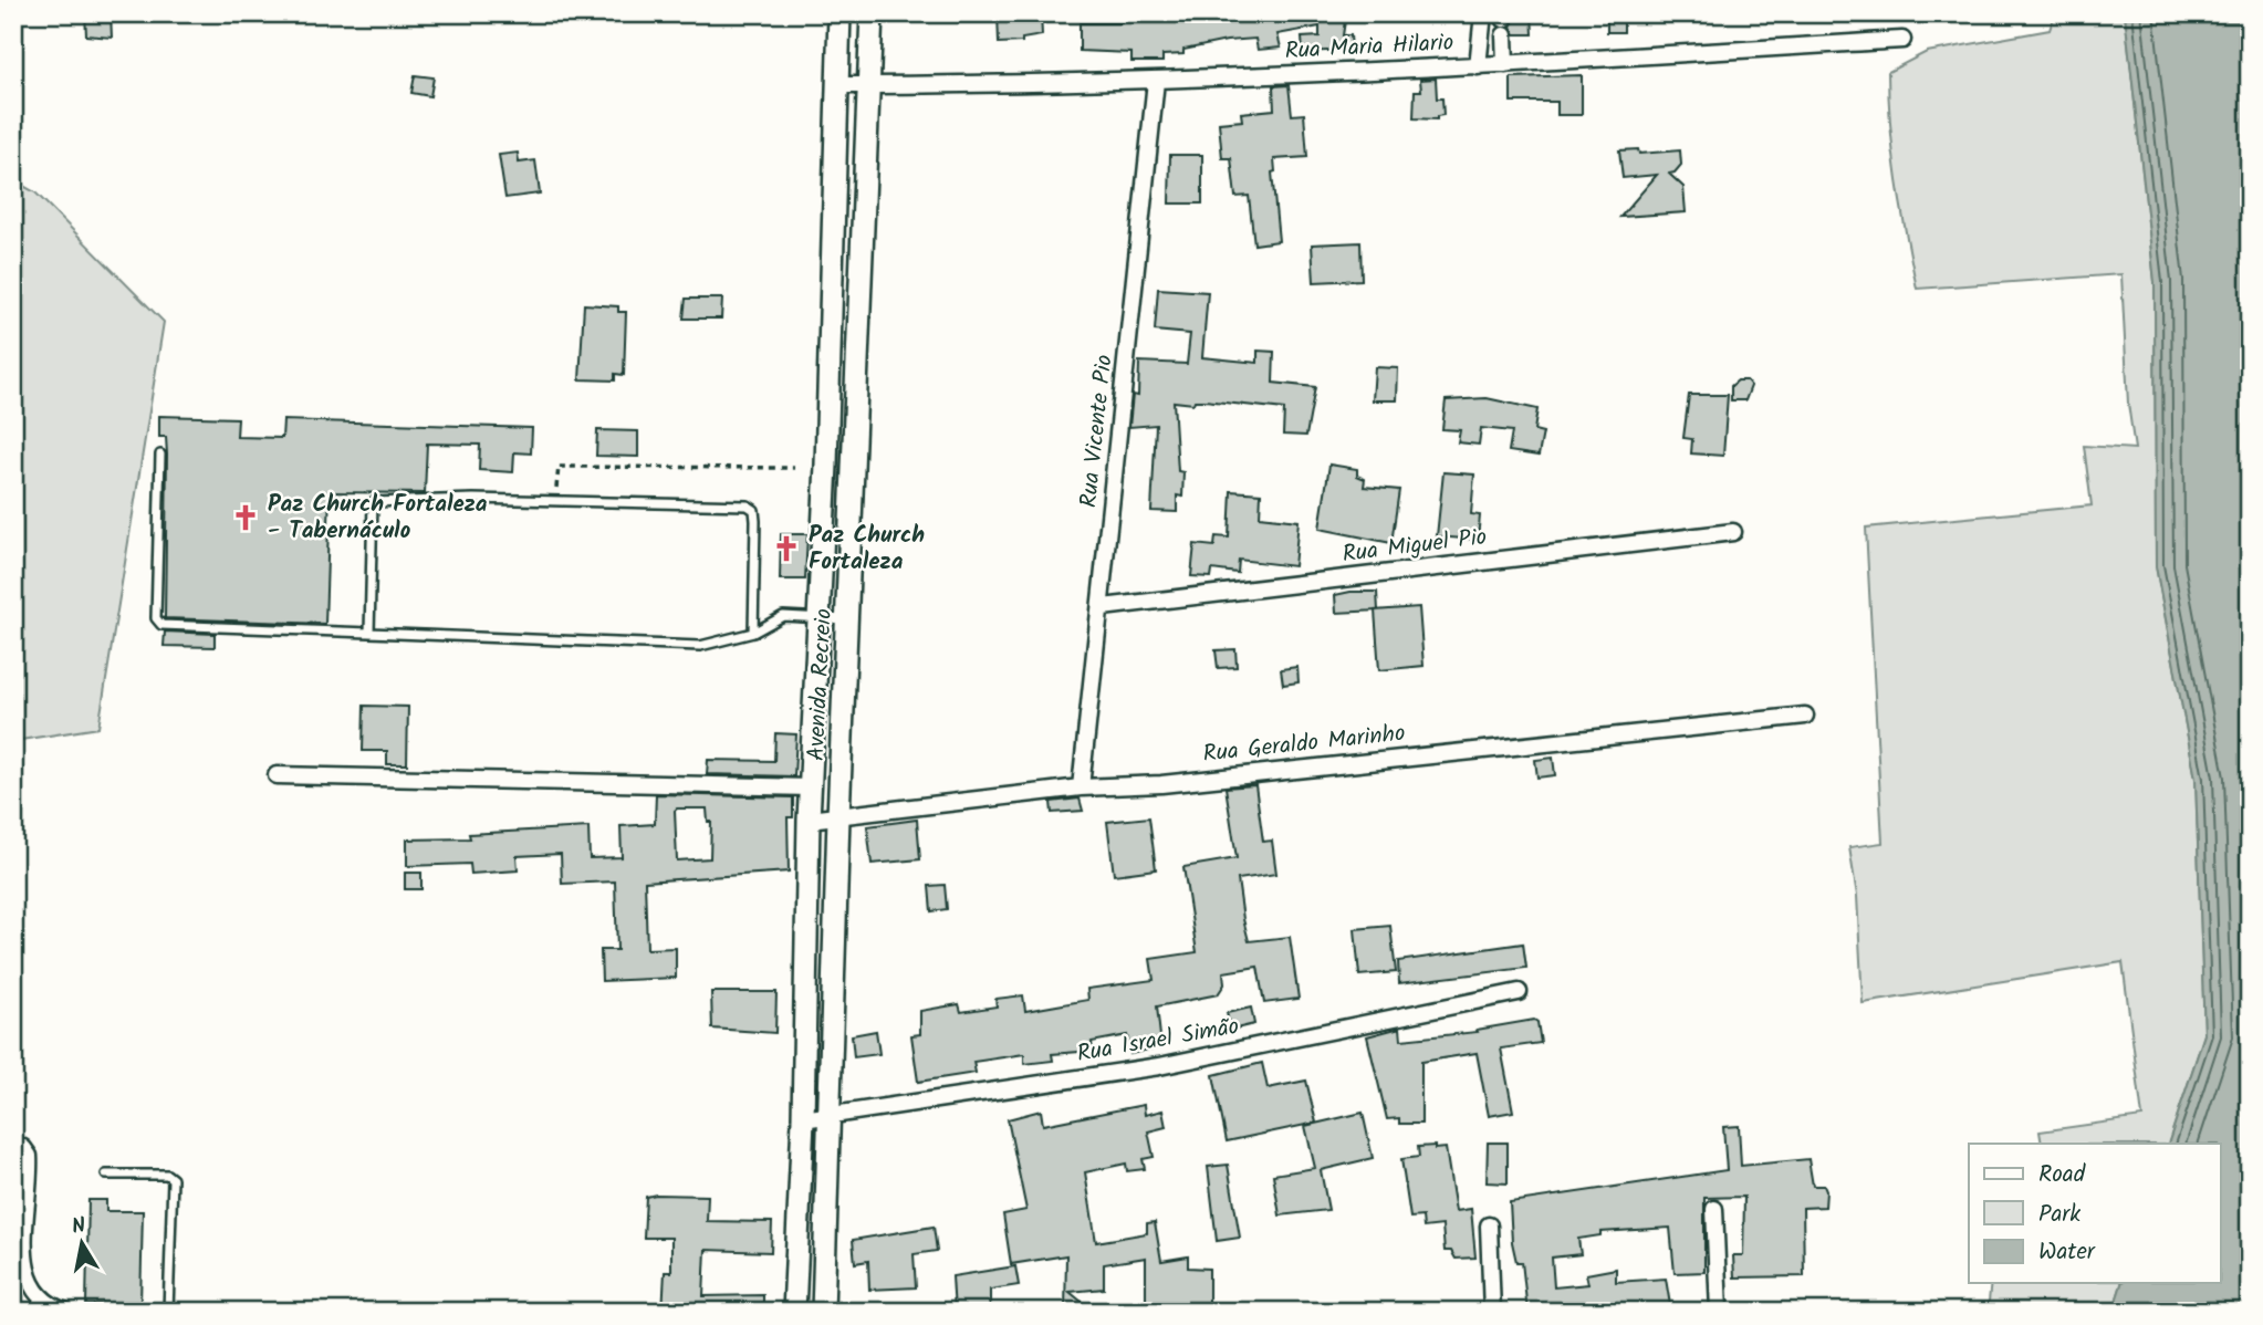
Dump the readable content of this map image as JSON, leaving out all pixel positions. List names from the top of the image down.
{
  "streets": {
    "main road": ["Avenida Recreio"],
    "street": [
      "Rua Maria Hilario",
      "Rua Vicente Pio",
      "Rua Miguel Pio",
      "Rua Geraldo Marinho",
      "Rua Israel Simão"
    ]
  },
  "crossings": [
    ["Rua Maria Hilario", "Rua Vicente Pio"],
    ["Rua Maria Hilario", "Avenida Recreio"],
    ["Rua Vicente Pio", "Rua Miguel Pio"],
    ["Rua Vicente Pio", "Rua Geraldo Marinho"],
    ["Avenida Recreio", "Rua Geraldo Marinho"],
    ["Avenida Recreio", "Rua Israel Simão"]
  ],
  "places": {
    "church": ["Paz Church Fortaleza - Tabernáculo", "Paz Church Fortaleza"]
  },
  "legend": ["Road", "Park", "Water"],
  "north": "top"
}
